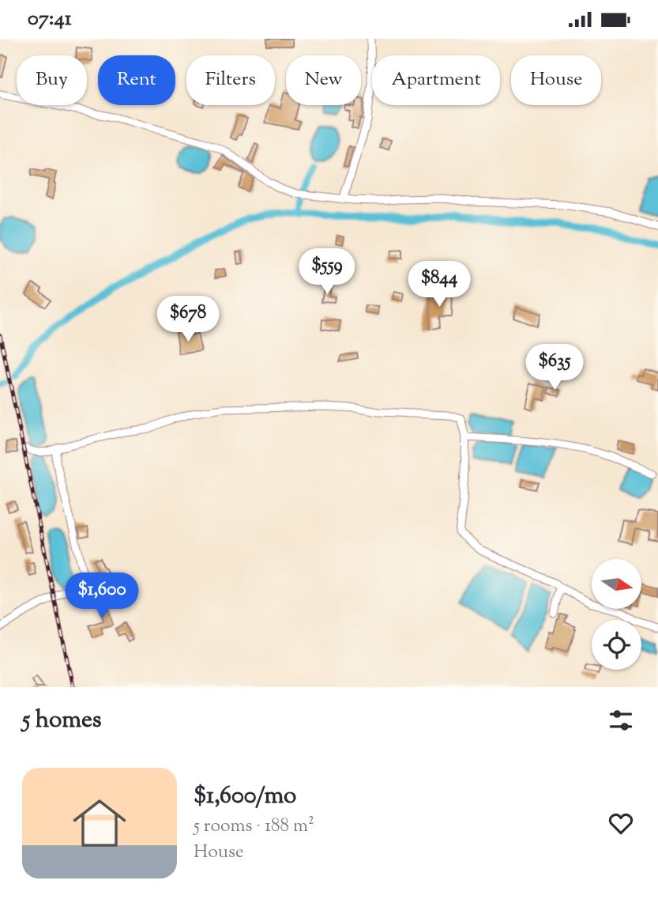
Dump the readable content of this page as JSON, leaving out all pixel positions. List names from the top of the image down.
{
  "north": "right",
  "page": {
    "status": "07:41",
    "chip": [
      "Buy",
      "Rent",
      "Filters",
      "New",
      "Apartment",
      "House"
    ],
    "price": [
      "$559",
      "$844",
      "$678",
      "$635",
      "$1,600"
    ],
    "heading": "5 homes",
    "list": [
      {
        "name": "$1,600/mo",
        "note": "5 rooms · 188 m² · House"
      }
    ]
  }
}
